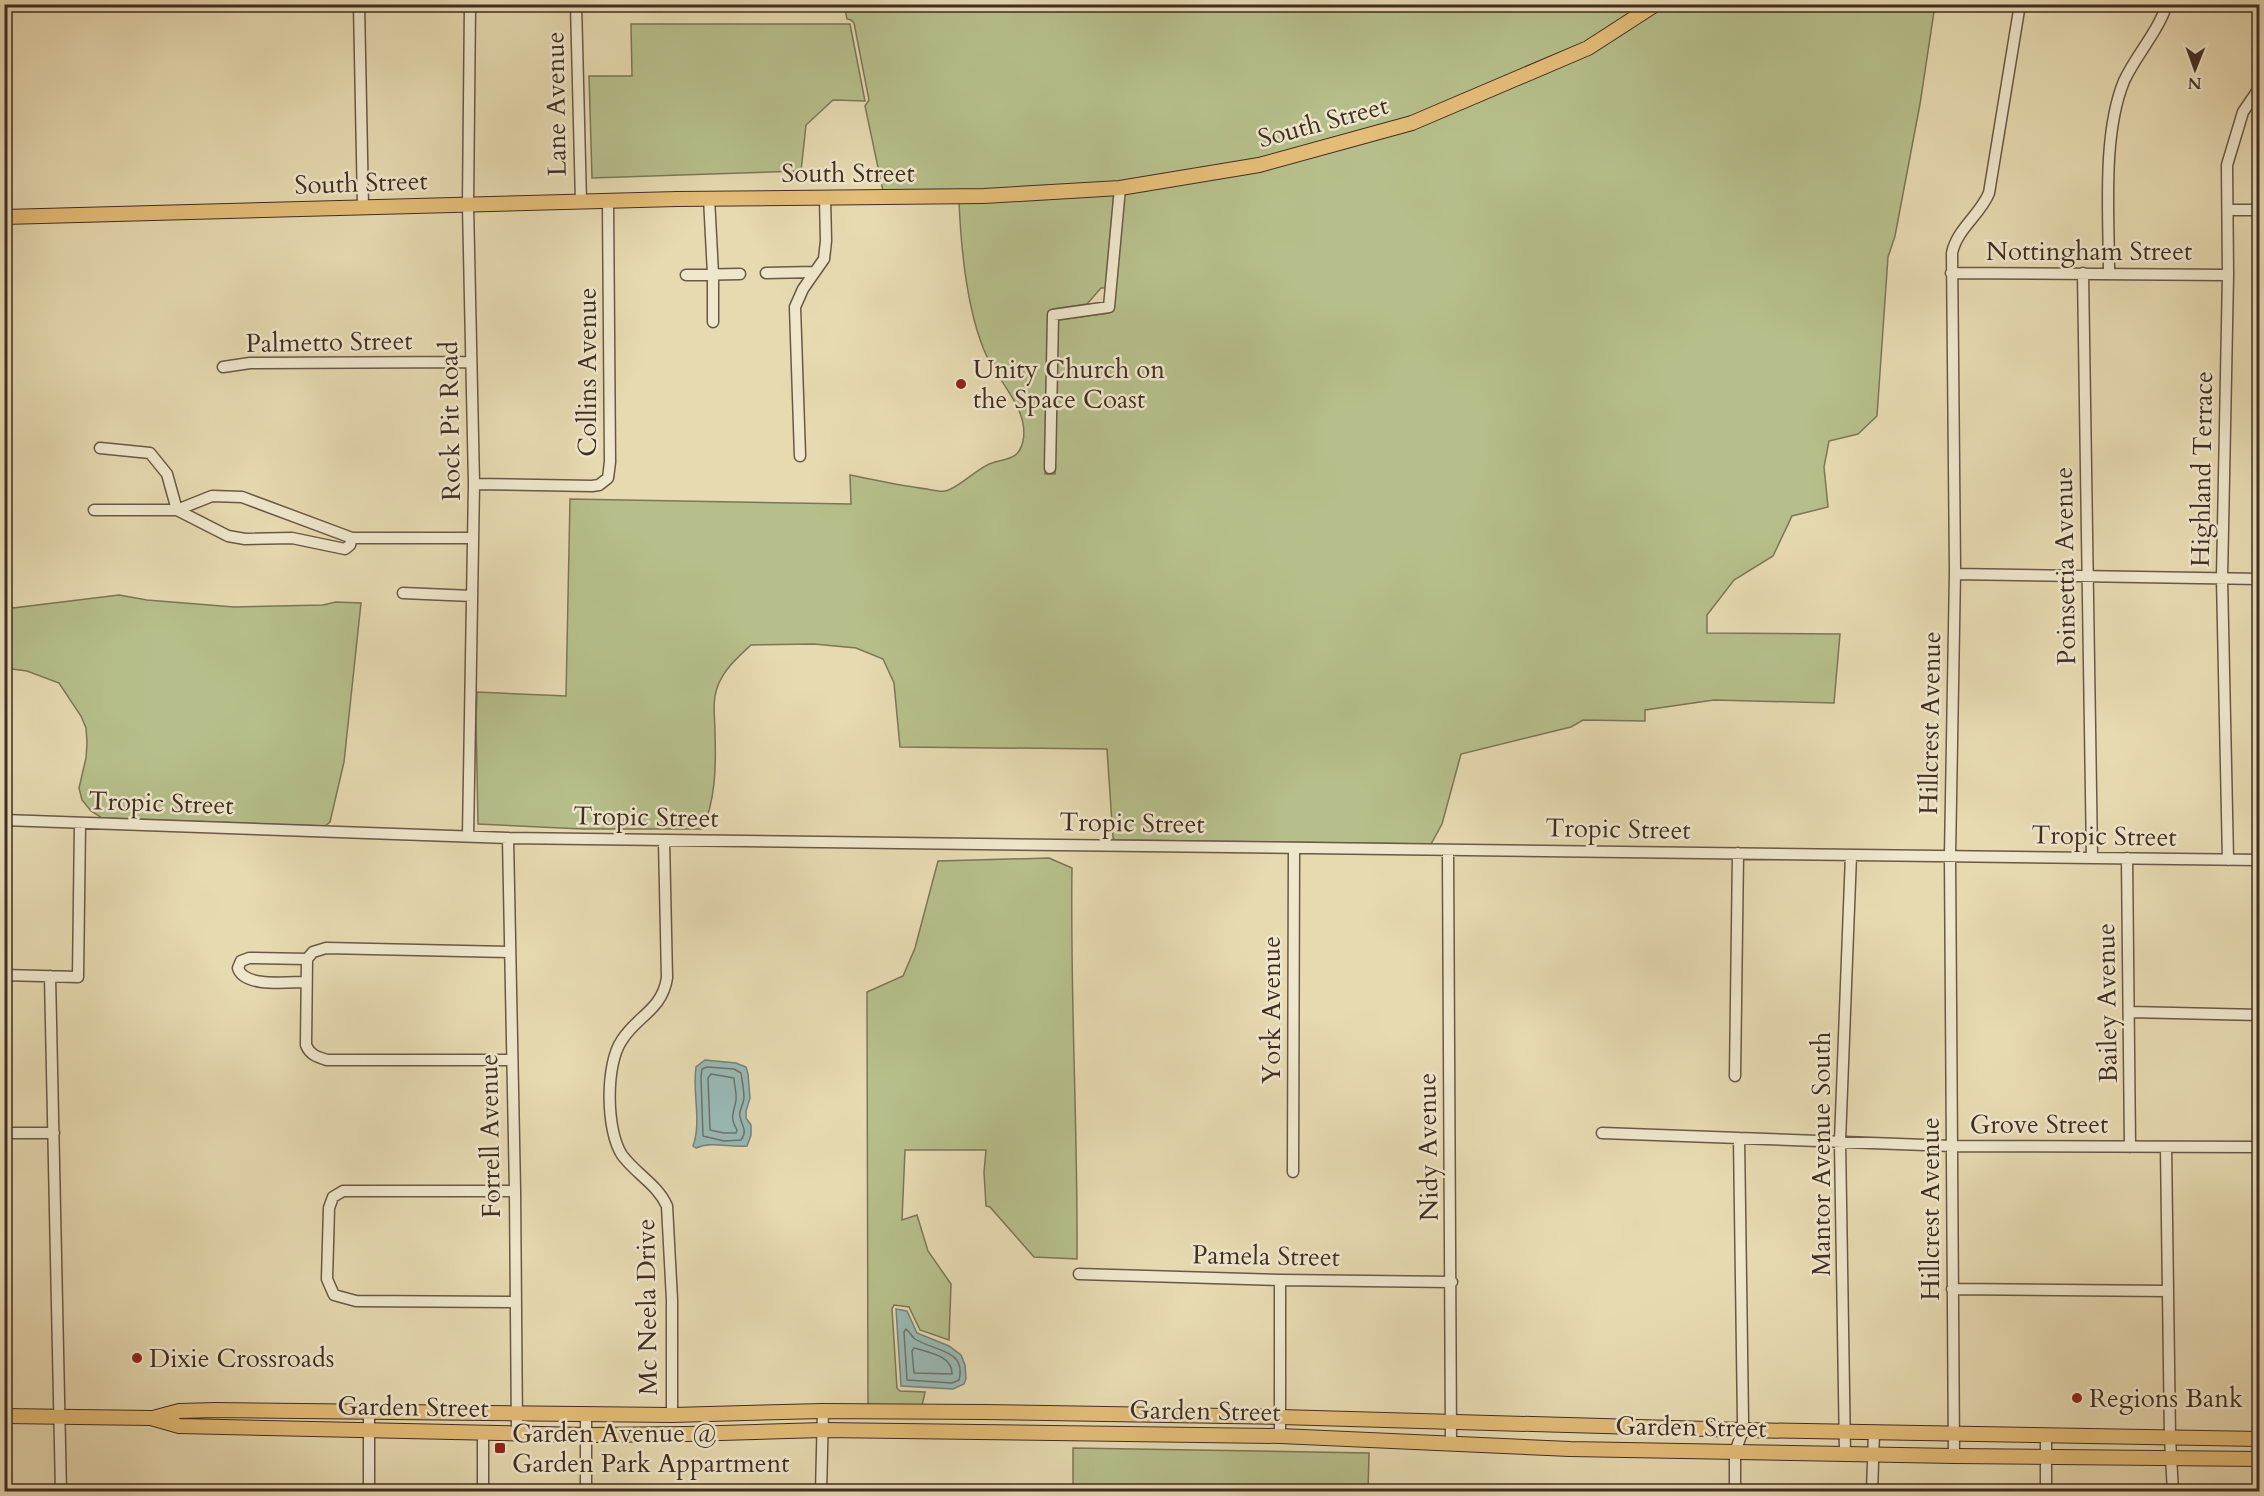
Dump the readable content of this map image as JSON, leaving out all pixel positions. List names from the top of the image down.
{
  "streets": {
    "main road": ["South Street", "Garden Street"],
    "street": [
      "Lane Avenue",
      "Nottingham Street",
      "Palmetto Street",
      "Collins Avenue",
      "Rock Pit Road",
      "Highland Terrace",
      "Poinsettia Avenue",
      "Hillcrest Avenue",
      "Tropic Street",
      "Bailey Avenue",
      "York Avenue",
      "Grove Street",
      "Forrell Avenue",
      "Nidy Avenue",
      "Mantor Avenue South",
      "Pamela Street",
      "Mc Neela Drive"
    ]
  },
  "crossings": [
    ["Lane Avenue", "South Street"],
    ["South Street", "Collins Avenue"],
    ["South Street", "Rock Pit Road"],
    ["Nottingham Street", "Highland Terrace"],
    ["Nottingham Street", "Poinsettia Avenue"],
    ["Nottingham Street", "Hillcrest Avenue"],
    ["Palmetto Street", "Rock Pit Road"],
    ["Collins Avenue", "Rock Pit Road"],
    ["Rock Pit Road", "Tropic Street"],
    ["Highland Terrace", "Tropic Street"],
    ["Poinsettia Avenue", "Tropic Street"],
    ["Hillcrest Avenue", "Tropic Street"],
    ["Hillcrest Avenue", "Grove Street"],
    ["Hillcrest Avenue", "Garden Street"],
    ["Tropic Street", "Bailey Avenue"],
    ["Tropic Street", "York Avenue"],
    ["Tropic Street", "Forrell Avenue"],
    ["Tropic Street", "Nidy Avenue"],
    ["Tropic Street", "Mantor Avenue South"],
    ["Tropic Street", "Mc Neela Drive"],
    ["Bailey Avenue", "Grove Street"],
    ["Grove Street", "Mantor Avenue South"],
    ["Forrell Avenue", "Garden Street"],
    ["Nidy Avenue", "Pamela Street"],
    ["Nidy Avenue", "Garden Street"],
    ["Mantor Avenue South", "Garden Street"],
    ["Mc Neela Drive", "Garden Street"]
  ],
  "places": {
    "other": ["Unity Church on the Space Coast", "Dixie Crossroads", "Regions Bank"],
    "transit": ["Garden Avenue @ Garden Park Appartment"]
  },
  "north": "bottom"
}
